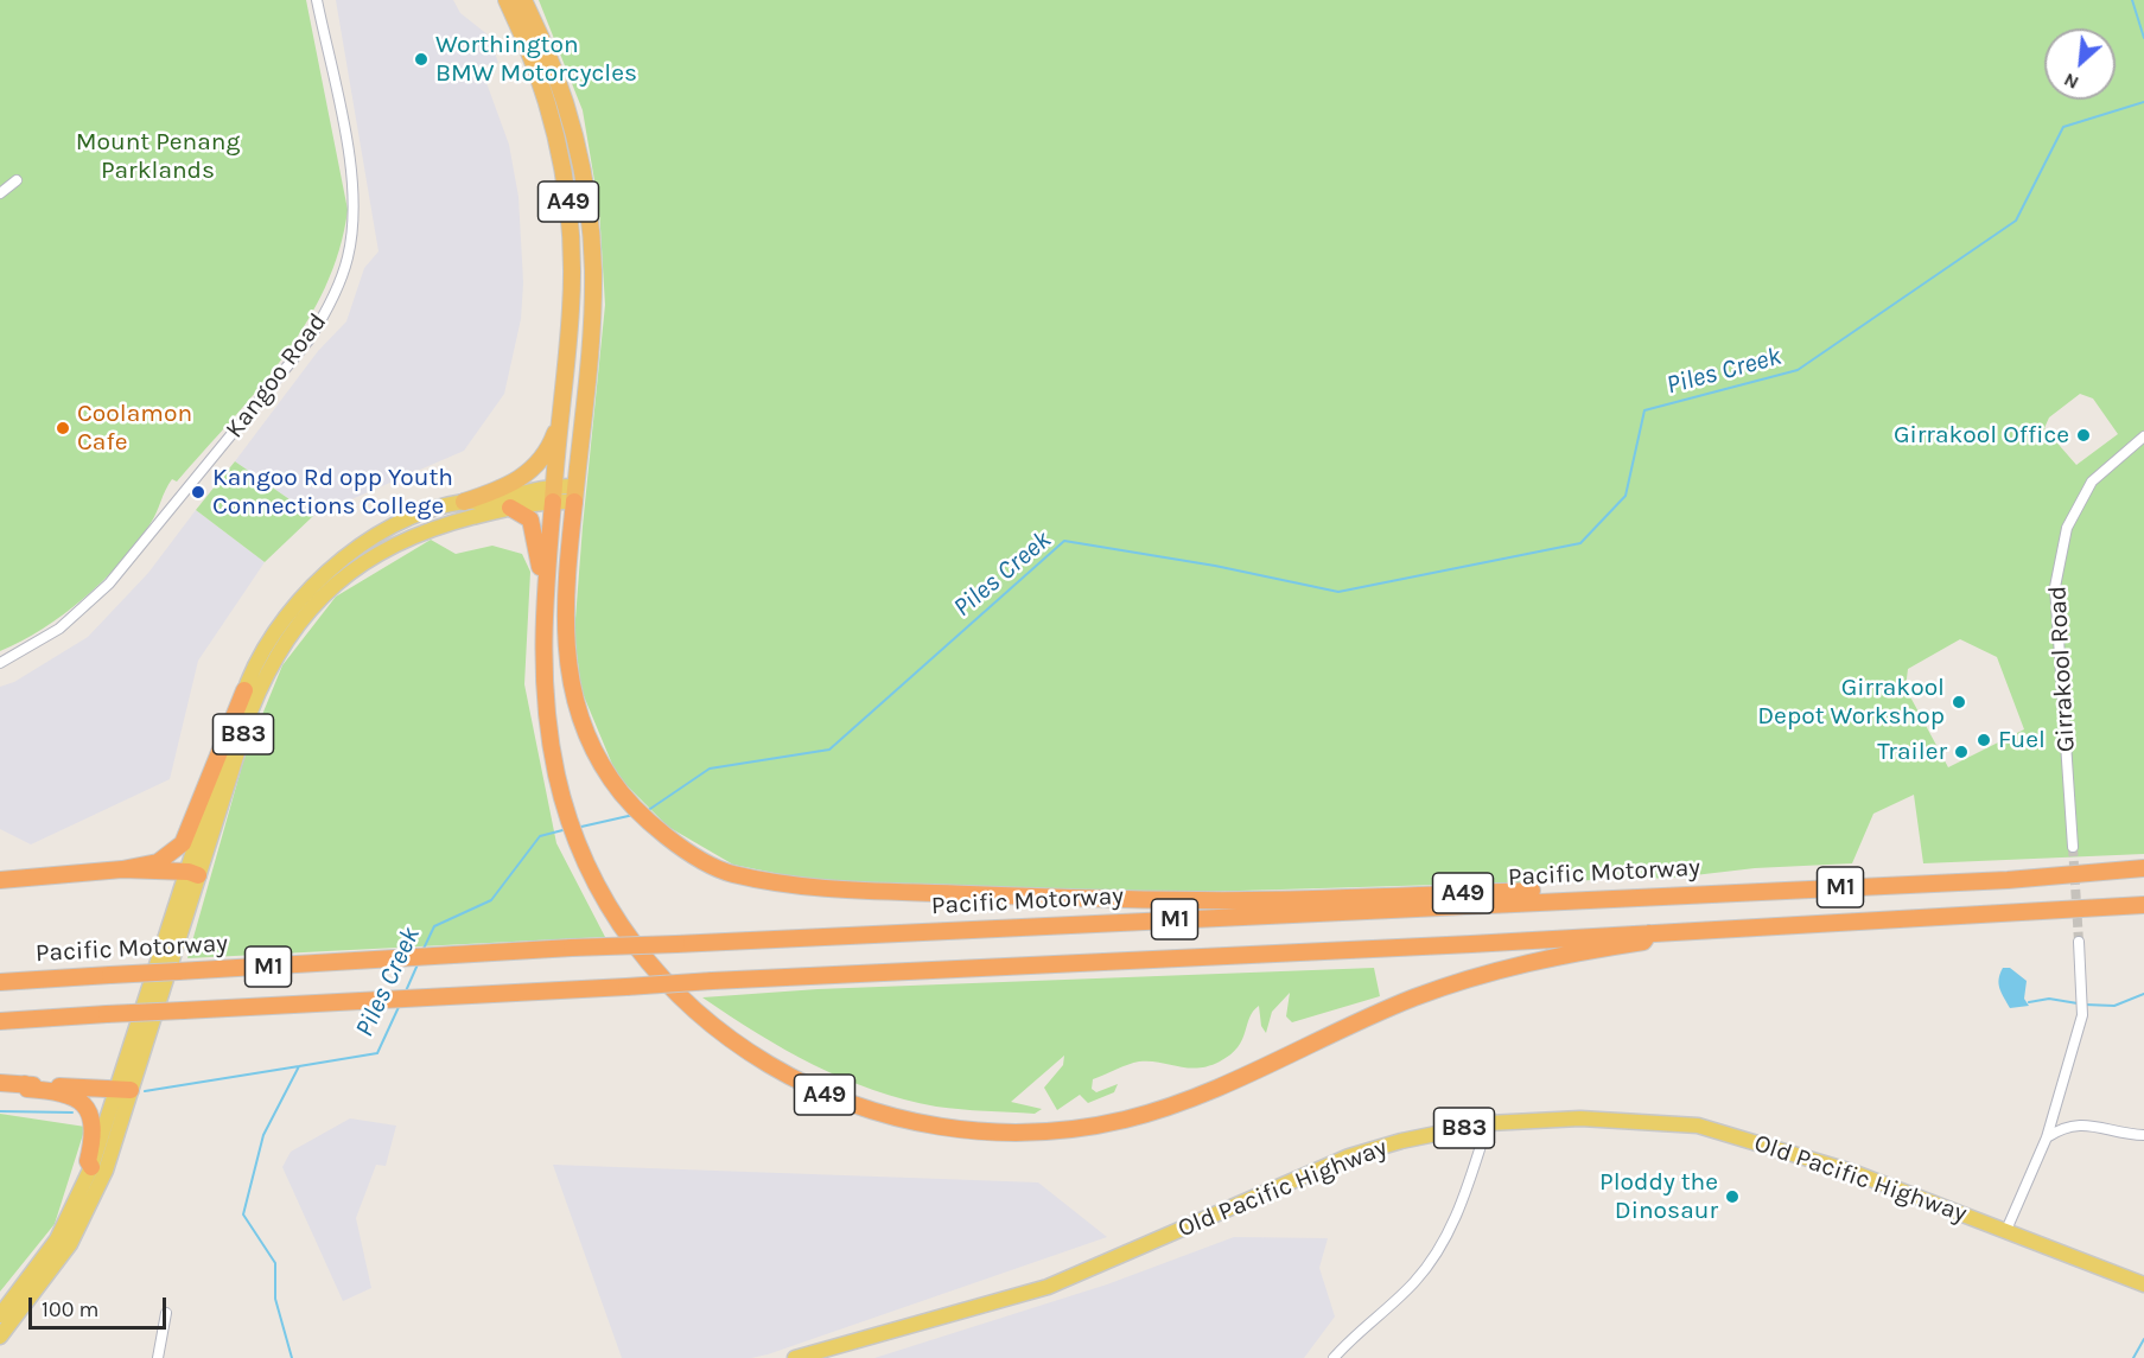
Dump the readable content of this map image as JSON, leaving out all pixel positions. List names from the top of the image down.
{
  "streets": {
    "highway": ["A49", "Pacific Motorway", "M1"],
    "main road": ["B83", "Old Pacific Highway"],
    "street": ["Kangoo Road", "Girrakool Road"]
  },
  "crossings": [
    ["A49", "B83"],
    ["A49", "Pacific Motorway"],
    ["A49", "M1"]
  ],
  "water": ["Piles Creek"],
  "parks": ["Mount Penang Parklands"],
  "places": [
    "Worthington BMW Motorcycles",
    "Coolamon Cafe",
    "Girrakool Office",
    "Kangoo Rd opp Youth Connections College",
    "Girrakool Depot Workshop",
    "Fuel",
    "Trailer",
    "Ploddy the Dinosaur"
  ],
  "scale_bar": "100 m",
  "north": "bottom left"
}
